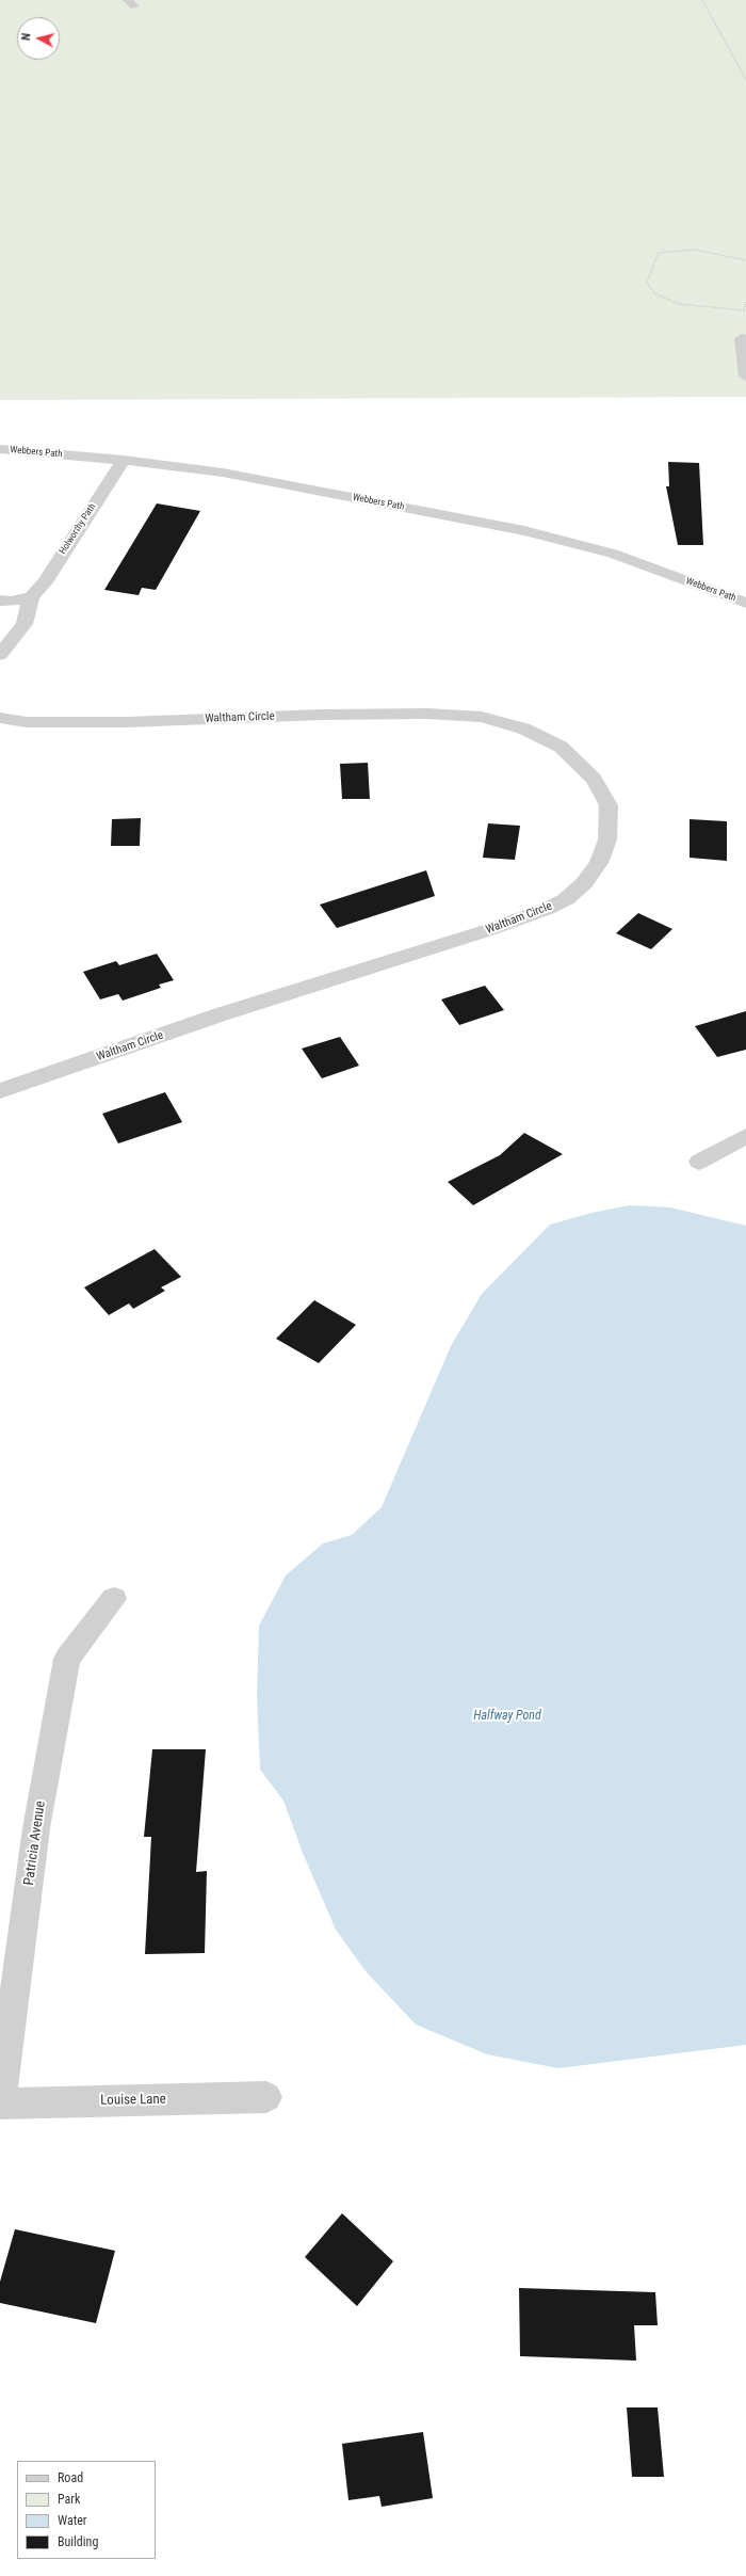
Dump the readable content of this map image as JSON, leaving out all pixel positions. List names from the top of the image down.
{
  "streets": {
    "street": [
      "Webbers Path",
      "Holworthy Path",
      "Waltham Circle",
      "Patricia Avenue",
      "Louise Lane"
    ]
  },
  "crossings": [
    ["Webbers Path", "Holworthy Path"],
    ["Patricia Avenue", "Louise Lane"]
  ],
  "water": ["Halfway Pond"],
  "legend": [
    "Road",
    "Park",
    "Water",
    "Building"
  ],
  "north": "left"
}
